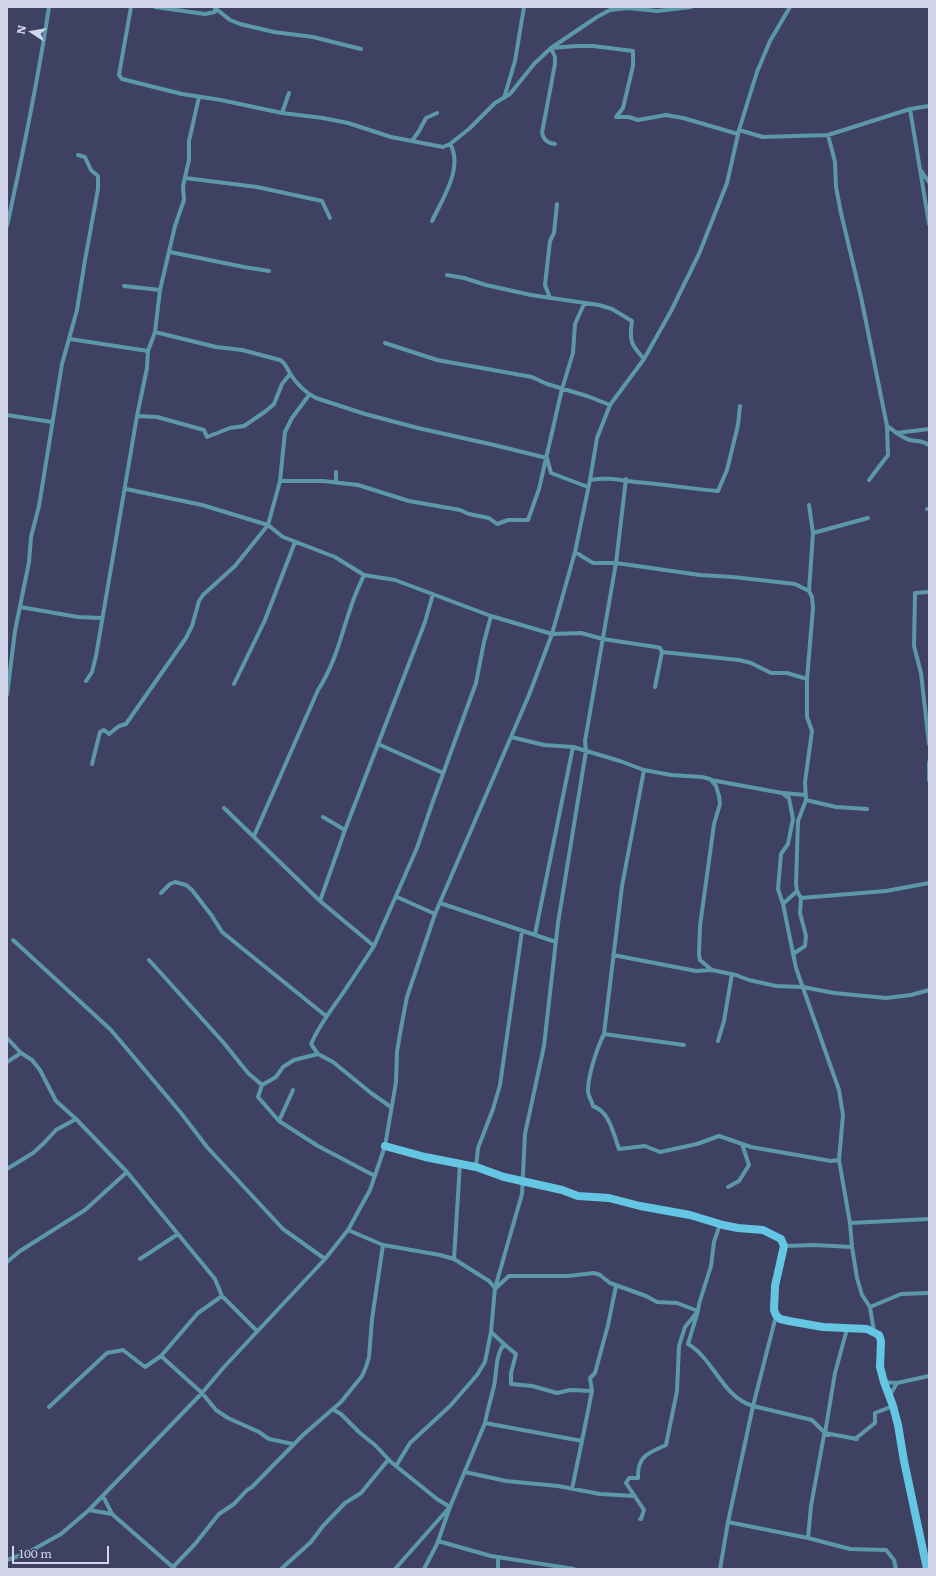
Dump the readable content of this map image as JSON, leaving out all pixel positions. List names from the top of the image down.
{
  "scale_bar": "100 m",
  "north": "left"
}
